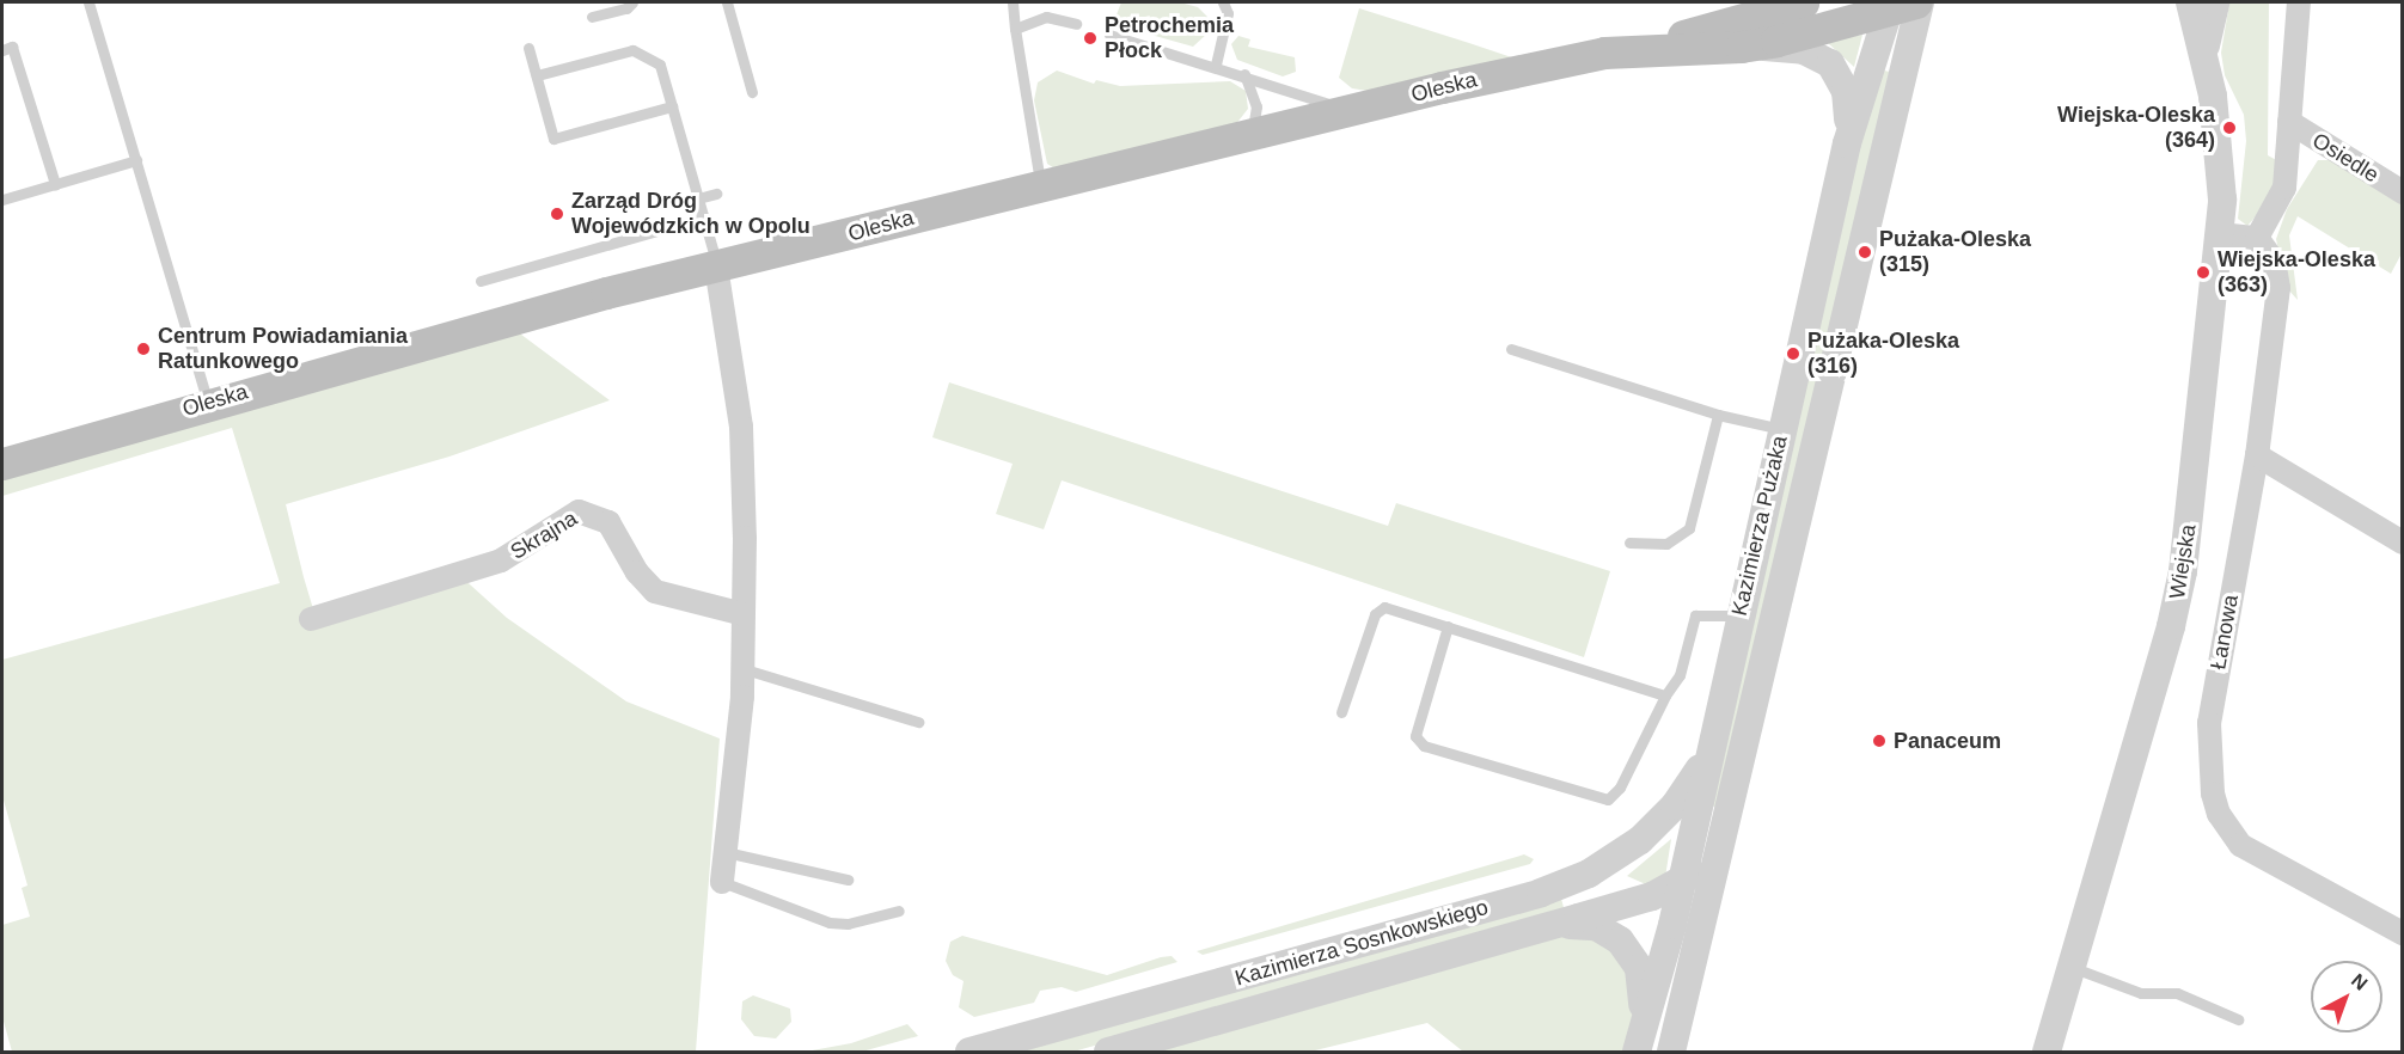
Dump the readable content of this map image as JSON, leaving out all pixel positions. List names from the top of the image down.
{
  "streets": {
    "main road": ["Oleska"],
    "street": [
      "Osiedle",
      "Kazimierza Pużaka",
      "Skrajna",
      "Wiejska",
      "Łanowa",
      "Kazimierza Sosnkowskiego"
    ]
  },
  "crossings": [
    ["Oleska", "Kazimierza Pużaka"],
    ["Osiedle", "Łanowa"],
    ["Kazimierza Pużaka", "Kazimierza Sosnkowskiego"]
  ],
  "places": [
    "Petrochemia Płock",
    "Wiejska-Oleska (364)",
    "Zarząd Dróg Wojewódzkich w Opolu",
    "Pużaka-Oleska (315)",
    "Wiejska-Oleska (363)",
    "Centrum Powiadamiania Ratunkowego",
    "Pużaka-Oleska (316)",
    "Panaceum"
  ],
  "north": "top right"
}
